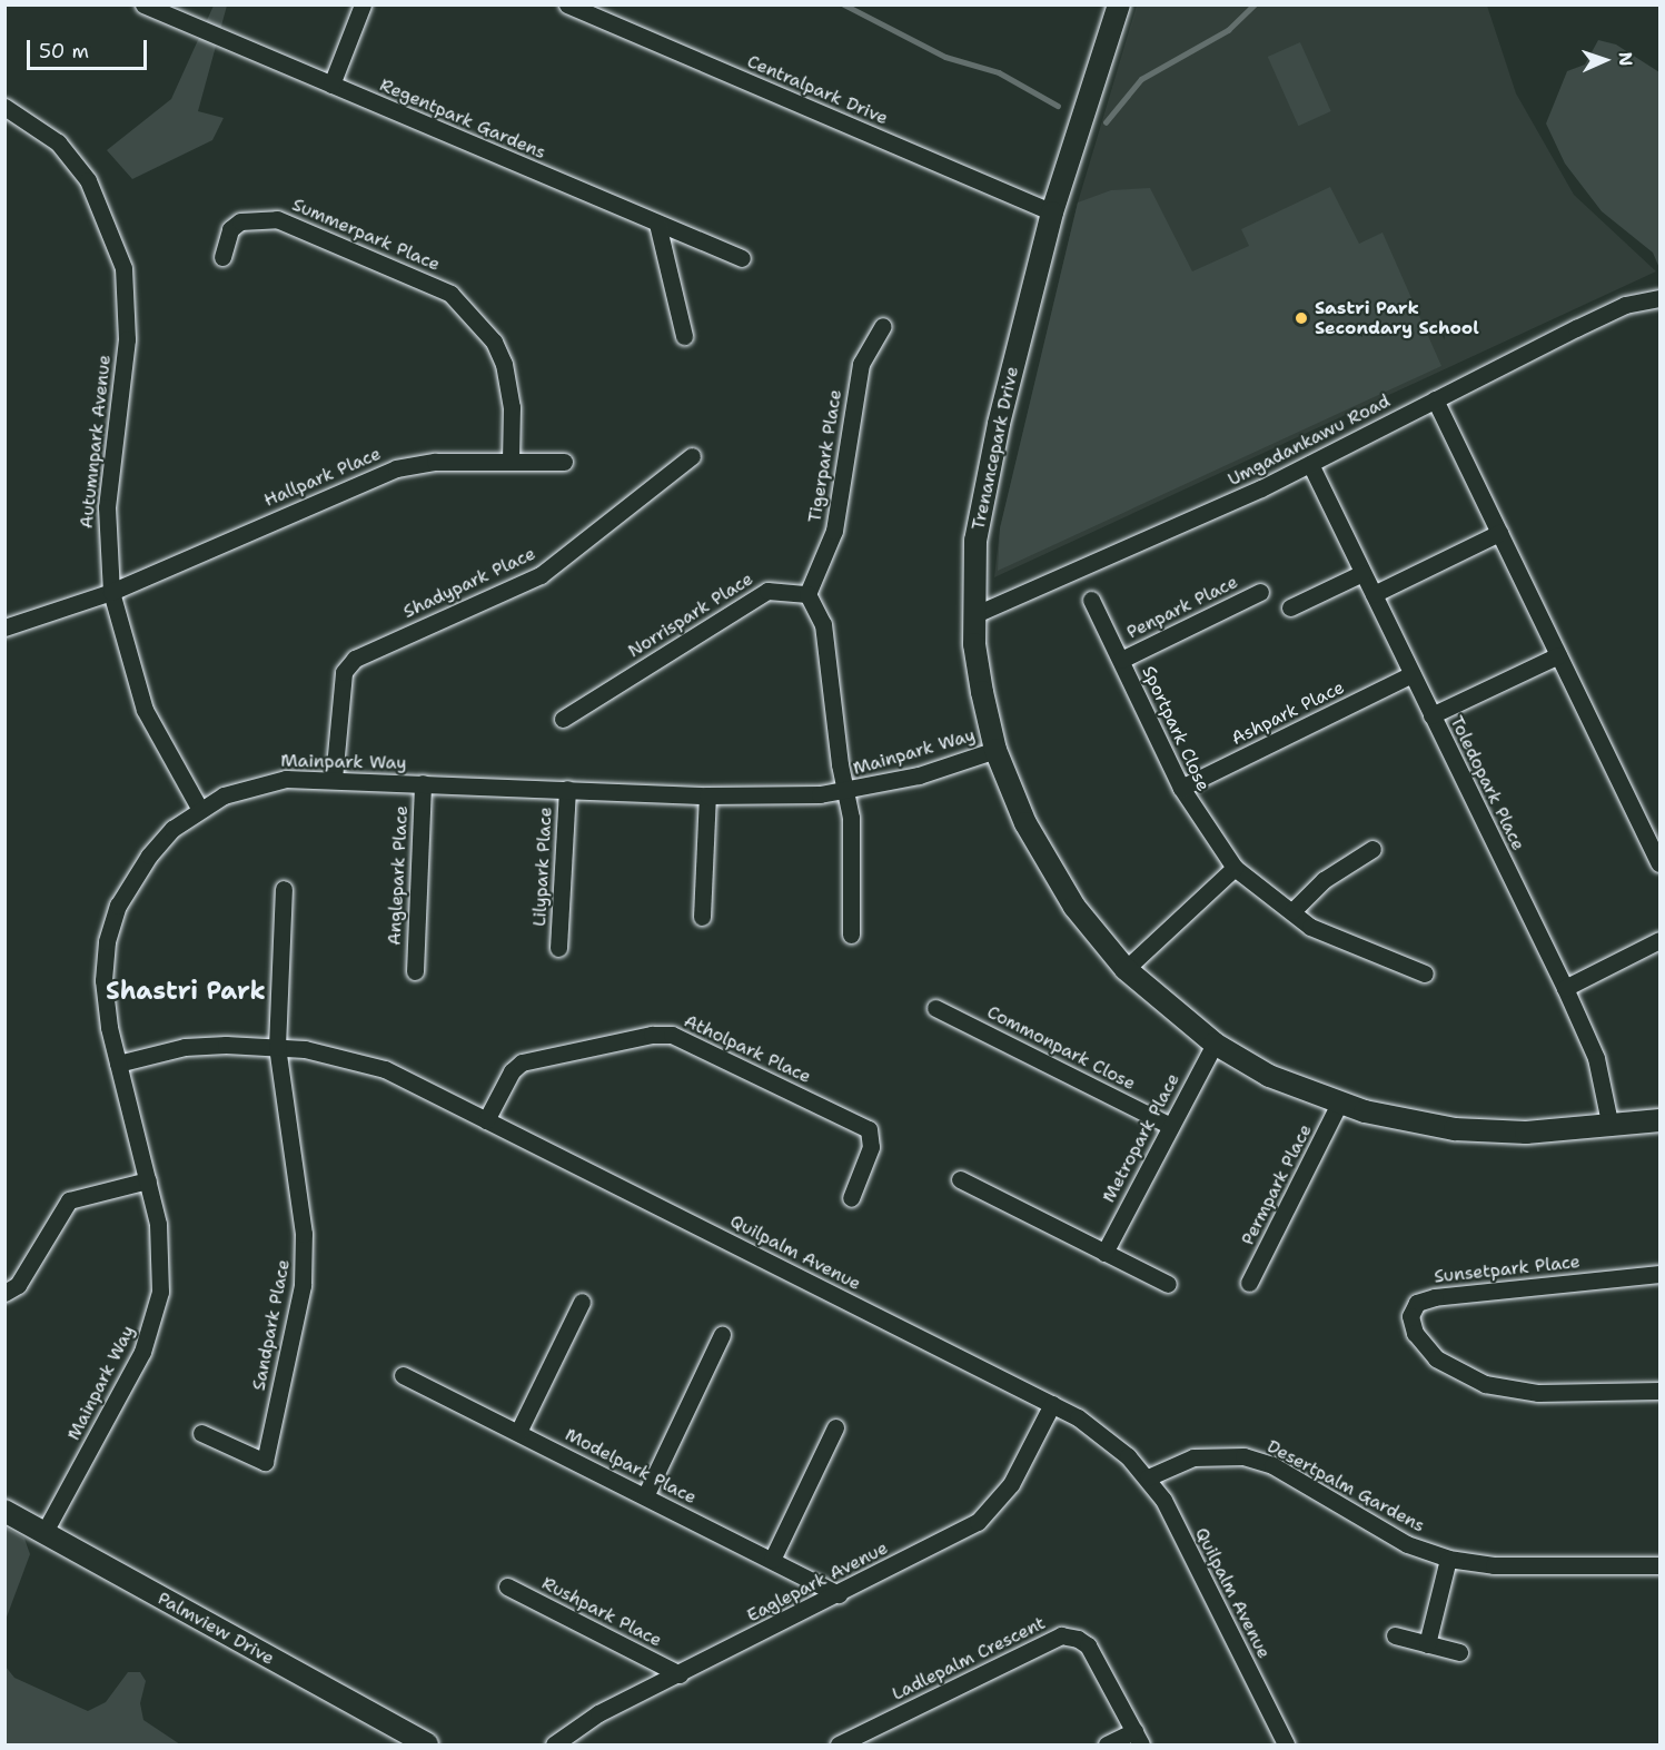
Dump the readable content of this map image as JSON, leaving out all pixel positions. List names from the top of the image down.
{
  "streets": {
    "street": [
      "Centralpark Drive",
      "Regentpark Gardens",
      "Summerpark Place",
      "Umgadankawu Road",
      "Autumnpark Avenue",
      "Trenancepark Drive",
      "Tigerpark Place",
      "Hallpark Place",
      "Shadypark Place",
      "Penpark Place",
      "Norrispark Place",
      "Ashpark Place",
      "Sportpark Close",
      "Mainpark Way",
      "Toledopark Place",
      "Lilypark Place",
      "Anglepark Place",
      "Commonpark Close",
      "Atholpark Place",
      "Metropark Place",
      "Permpark Place",
      "Quilpalm Avenue",
      "Sunsetpark Place",
      "Sandpark Place",
      "Modelpark Place",
      "Desertpalm Gardens",
      "Eaglepark Avenue",
      "Rushpark Place",
      "Palmview Drive",
      "Ladlepalm Crescent"
    ]
  },
  "crossings": [
    ["Centralpark Drive", "Trenancepark Drive"],
    ["Summerpark Place", "Hallpark Place"],
    ["Umgadankawu Road", "Trenancepark Drive"],
    ["Umgadankawu Road", "Toledopark Place"],
    ["Autumnpark Avenue", "Hallpark Place"],
    ["Autumnpark Avenue", "Mainpark Way"],
    ["Trenancepark Drive", "Mainpark Way"],
    ["Trenancepark Drive", "Toledopark Place"],
    ["Trenancepark Drive", "Metropark Place"],
    ["Trenancepark Drive", "Permpark Place"],
    ["Tigerpark Place", "Norrispark Place"],
    ["Shadypark Place", "Mainpark Way"],
    ["Penpark Place", "Sportpark Close"],
    ["Ashpark Place", "Sportpark Close"],
    ["Ashpark Place", "Toledopark Place"],
    ["Mainpark Way", "Lilypark Place"],
    ["Mainpark Way", "Anglepark Place"],
    ["Mainpark Way", "Quilpalm Avenue"],
    ["Mainpark Way", "Palmview Drive"],
    ["Commonpark Close", "Metropark Place"],
    ["Atholpark Place", "Quilpalm Avenue"],
    ["Quilpalm Avenue", "Sandpark Place"],
    ["Quilpalm Avenue", "Desertpalm Gardens"],
    ["Quilpalm Avenue", "Eaglepark Avenue"],
    ["Modelpark Place", "Eaglepark Avenue"],
    ["Eaglepark Avenue", "Rushpark Place"]
  ],
  "districts": ["Shastri Park"],
  "places": ["Sastri Park Secondary School"],
  "scale_bar": "50 m",
  "north": "right"
}
